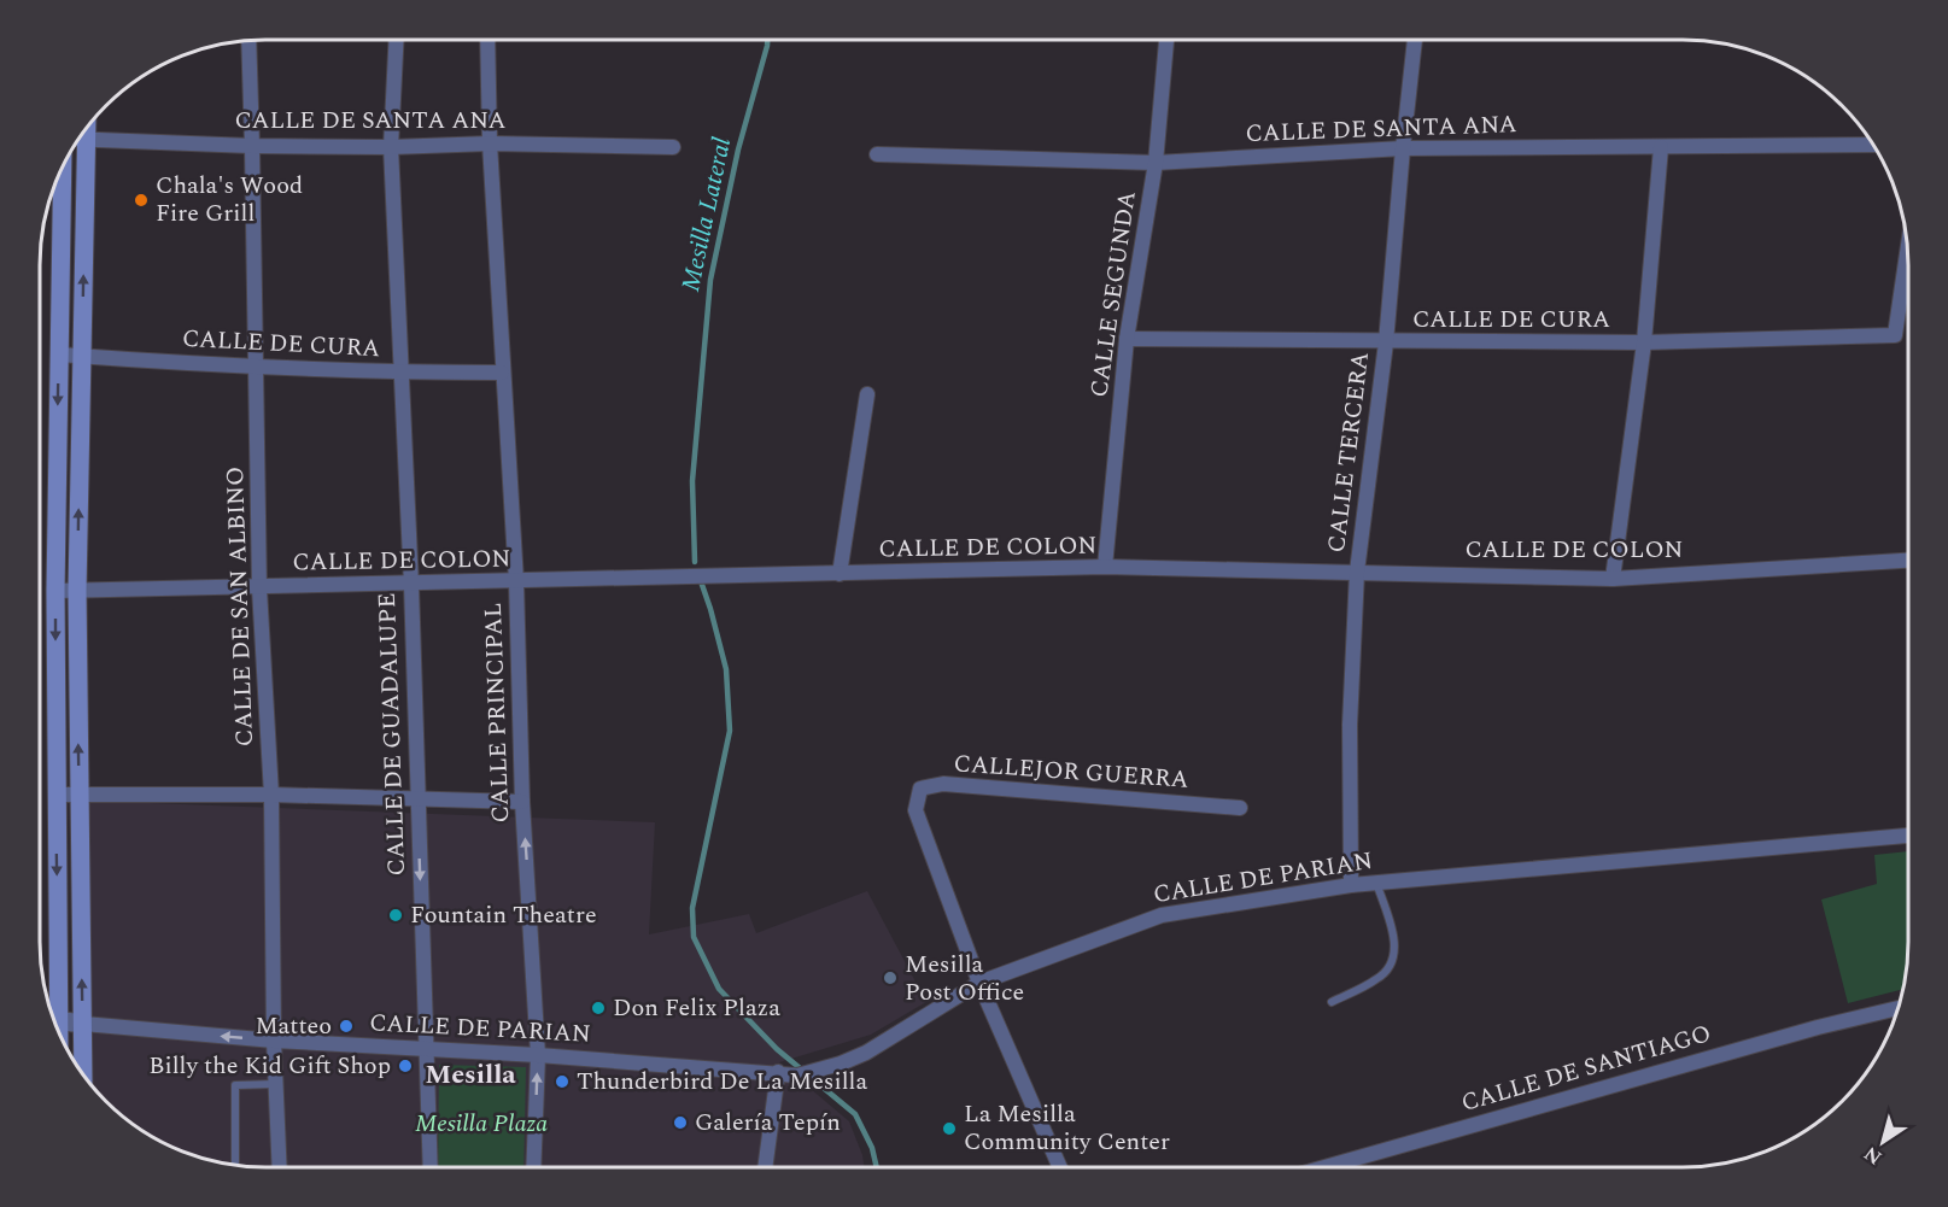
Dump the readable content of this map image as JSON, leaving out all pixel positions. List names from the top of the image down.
{
  "streets": {
    "street": [
      "CALLE DE SANTA ANA",
      "CALLE SEGUNDA",
      "CALLE DE CURA",
      "CALLE TERCERA",
      "CALLE DE COLON",
      "CALLE DE SAN ALBINO",
      "CALLE PRINCIPAL",
      "CALLE DE GUADALUPE",
      "CALLEJOR GUERRA",
      "CALLE DE PARIAN",
      "CALLE DE SANTIAGO"
    ]
  },
  "crossings": [
    ["CALLE DE SANTA ANA", "CALLE SEGUNDA"],
    ["CALLE DE SANTA ANA", "CALLE TERCERA"],
    ["CALLE DE SANTA ANA", "CALLE DE SAN ALBINO"],
    ["CALLE DE SANTA ANA", "CALLE PRINCIPAL"],
    ["CALLE DE SANTA ANA", "CALLE DE GUADALUPE"],
    ["CALLE SEGUNDA", "CALLE DE CURA"],
    ["CALLE SEGUNDA", "CALLE DE COLON"],
    ["CALLE DE CURA", "CALLE TERCERA"],
    ["CALLE DE CURA", "CALLE DE SAN ALBINO"],
    ["CALLE DE CURA", "CALLE PRINCIPAL"],
    ["CALLE DE CURA", "CALLE DE GUADALUPE"],
    ["CALLE TERCERA", "CALLE DE COLON"],
    ["CALLE TERCERA", "CALLE DE PARIAN"],
    ["CALLE DE COLON", "CALLE DE SAN ALBINO"],
    ["CALLE DE COLON", "CALLE PRINCIPAL"],
    ["CALLE DE COLON", "CALLE DE GUADALUPE"],
    ["CALLE DE SAN ALBINO", "CALLE DE PARIAN"],
    ["CALLE PRINCIPAL", "CALLE DE PARIAN"],
    ["CALLE DE GUADALUPE", "CALLE DE PARIAN"],
    ["CALLEJOR GUERRA", "CALLE DE PARIAN"]
  ],
  "districts": ["Mesilla"],
  "water": ["Mesilla Lateral"],
  "parks": ["Mesilla Plaza"],
  "places": [
    "Chala's Wood Fire Grill",
    "Fountain Theatre",
    "Mesilla Post Office",
    "Don Felix Plaza",
    "Matteo",
    "Billy the Kid Gift Shop",
    "Thunderbird De La Mesilla",
    "Galería Tepín",
    "La Mesilla Community Center"
  ],
  "north": "bottom left"
}
